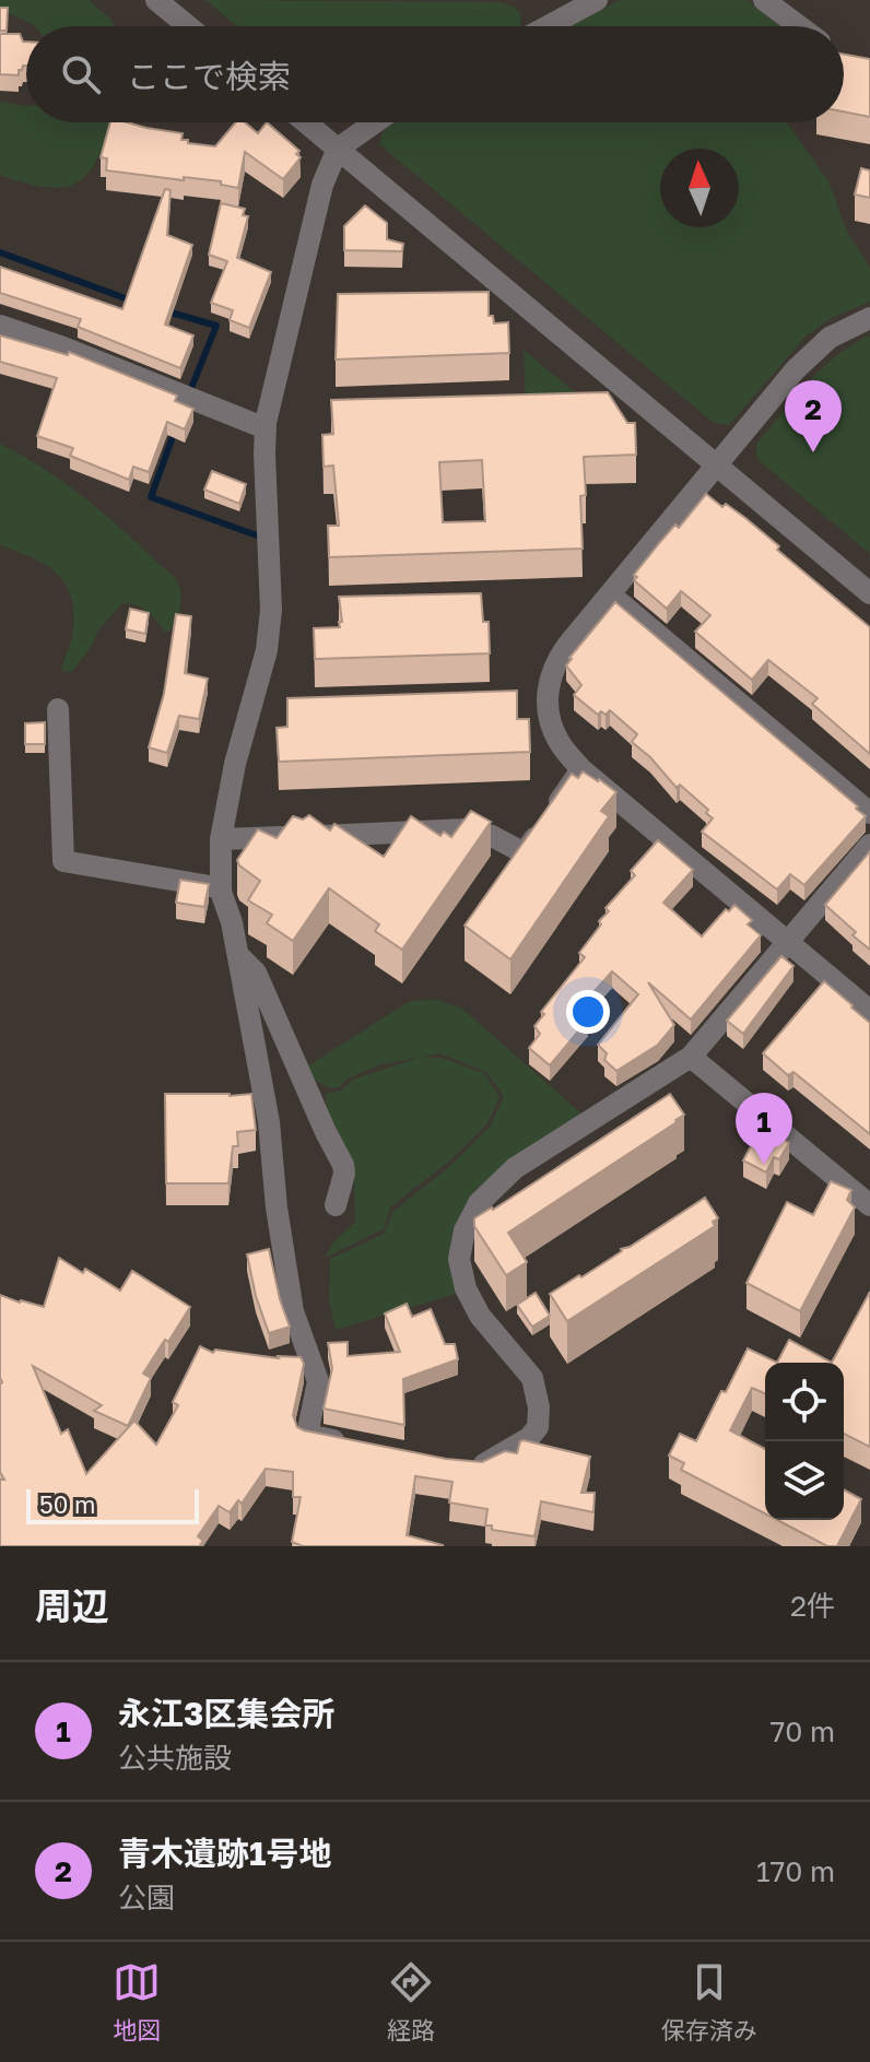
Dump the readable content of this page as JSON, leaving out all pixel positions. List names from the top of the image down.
{
  "scale_bar": "50 m",
  "north": "top",
  "page": {
    "search": "ここで検索",
    "pins": ["2", "1"],
    "scale": "50 m",
    "heading": ["周辺", "2件"],
    "list": [
      {
        "mark": "1",
        "name": "永江3区集会所",
        "note": "公共施設",
        "value": "70 m"
      },
      {
        "mark": "2",
        "name": "青木遺跡1号地",
        "note": "公園",
        "value": "170 m"
      }
    ],
    "nav": ["地図", "経路", "保存済み"]
  }
}
